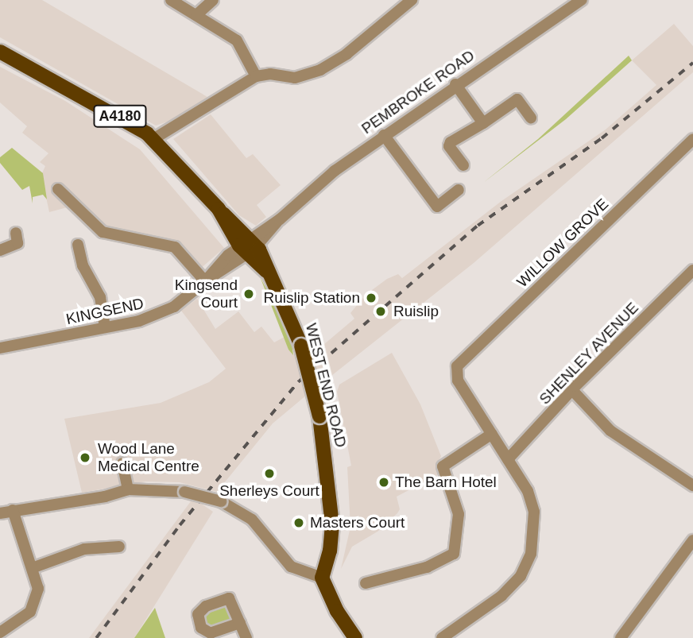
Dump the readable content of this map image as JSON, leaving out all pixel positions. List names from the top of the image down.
{
  "streets": {
    "main road": ["A4180", "WEST END ROAD"],
    "street": [
      "PEMBROKE ROAD",
      "WILLOW GROVE",
      "KINGSEND",
      "SHENLEY AVENUE"
    ]
  },
  "crossings": [
    ["PEMBROKE ROAD", "A4180"],
    ["PEMBROKE ROAD", "KINGSEND"],
    ["PEMBROKE ROAD", "WEST END ROAD"],
    ["A4180", "KINGSEND"],
    ["A4180", "WEST END ROAD"],
    ["KINGSEND", "WEST END ROAD"]
  ],
  "places": [
    "Kingsend Court",
    "Ruislip Station",
    "Ruislip",
    "Wood Lane Medical Centre",
    "Sherleys Court",
    "The Barn Hotel",
    "Masters Court"
  ]
}
